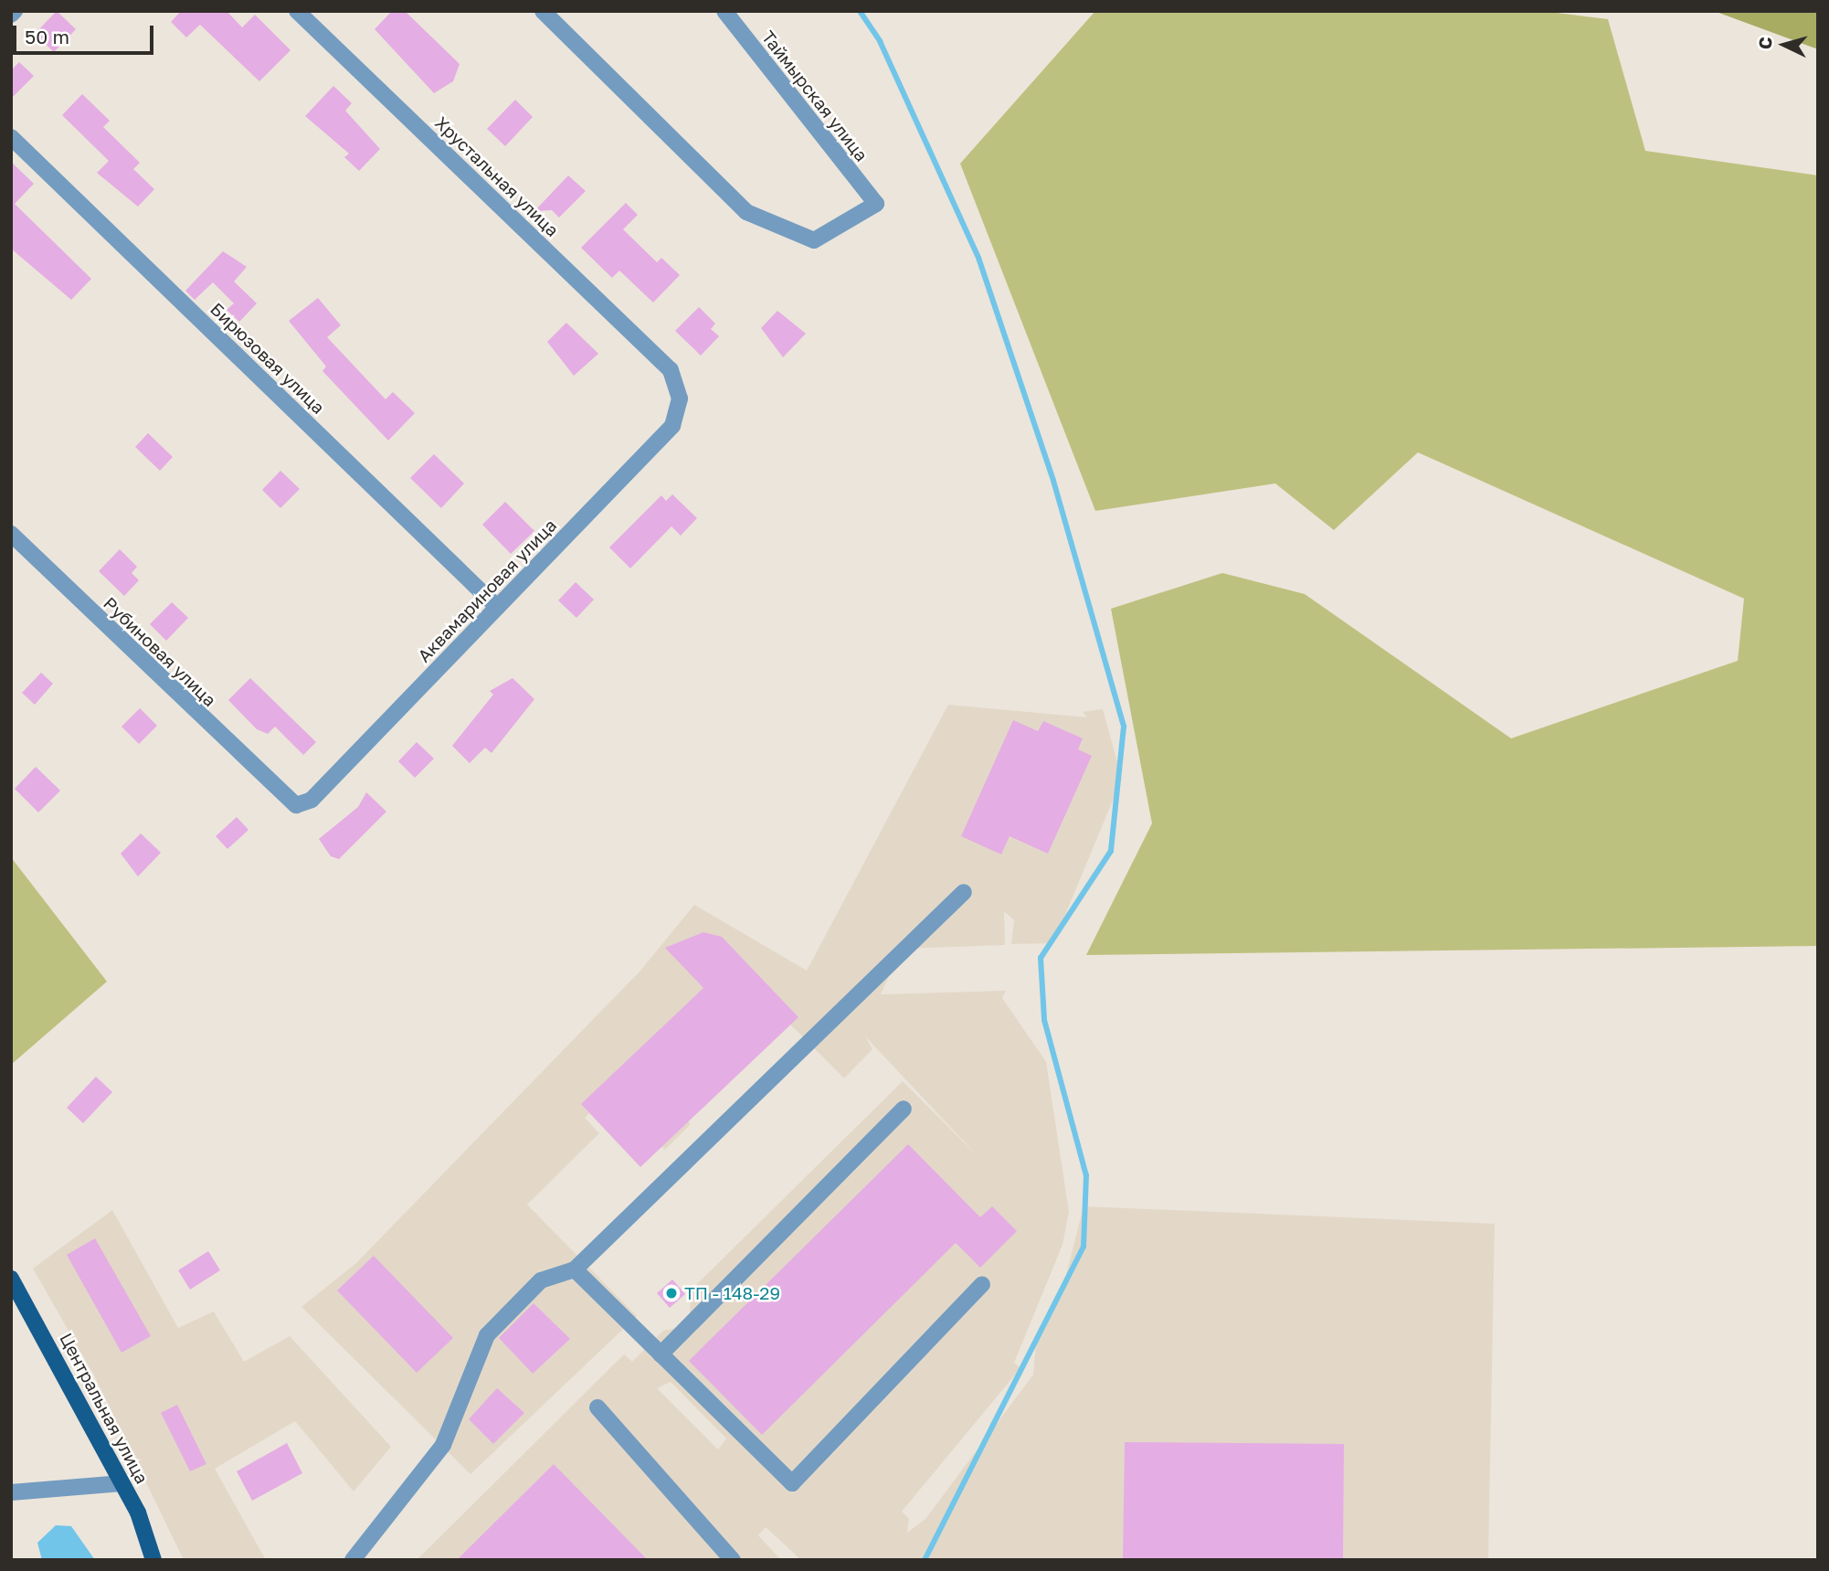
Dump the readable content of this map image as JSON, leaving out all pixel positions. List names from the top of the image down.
{
  "streets": {
    "main road": ["Центральная улица"],
    "street": [
      "Таймырская улица",
      "Хрустальная улица",
      "Бирюзовая улица",
      "Аквамариновая улица",
      "Рубиновая улица"
    ]
  },
  "crossings": [
    ["Хрустальная улица", "Аквамариновая улица"],
    ["Бирюзовая улица", "Аквамариновая улица"],
    ["Аквамариновая улица", "Рубиновая улица"]
  ],
  "places": ["ТП - 148-29"],
  "scale_bar": "50 m",
  "north": "left"
}
